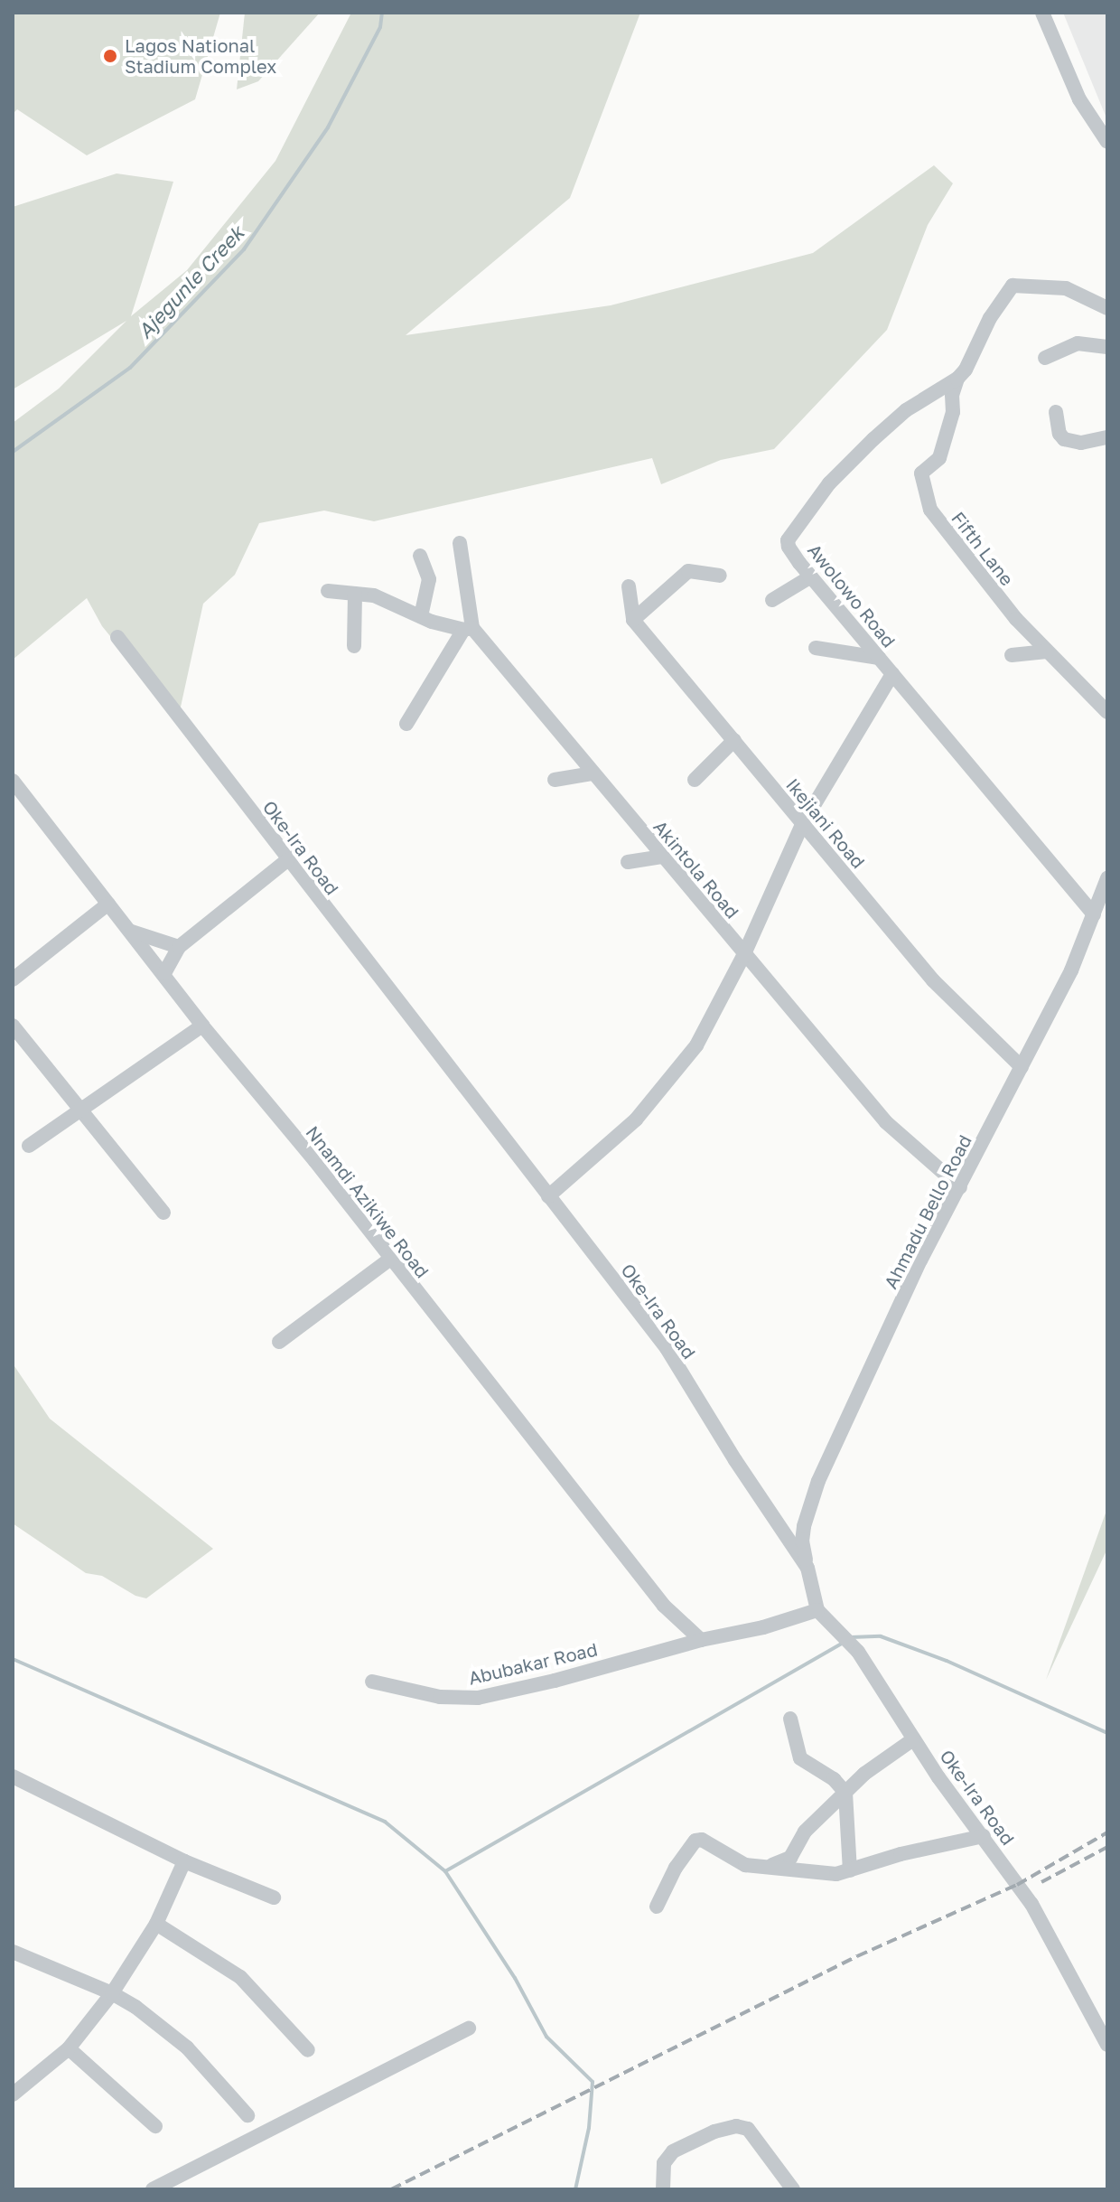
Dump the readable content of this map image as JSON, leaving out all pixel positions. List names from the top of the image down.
{
  "streets": {
    "street": [
      "Fifth Lane",
      "Awolowo Road",
      "Ikejiani Road",
      "Oke-Ira Road",
      "Akintola Road",
      "Nnamdi Azikiwe Road",
      "Ahmadu Bello Road",
      "Abubakar Road"
    ]
  },
  "crossings": [
    ["Fifth Lane", "Awolowo Road"],
    ["Awolowo Road", "Ahmadu Bello Road"],
    ["Ikejiani Road", "Ahmadu Bello Road"],
    ["Oke-Ira Road", "Ahmadu Bello Road"],
    ["Akintola Road", "Ahmadu Bello Road"],
    ["Nnamdi Azikiwe Road", "Abubakar Road"]
  ],
  "water": ["Ajegunle Creek"],
  "places": ["Lagos National Stadium Complex"]
}
